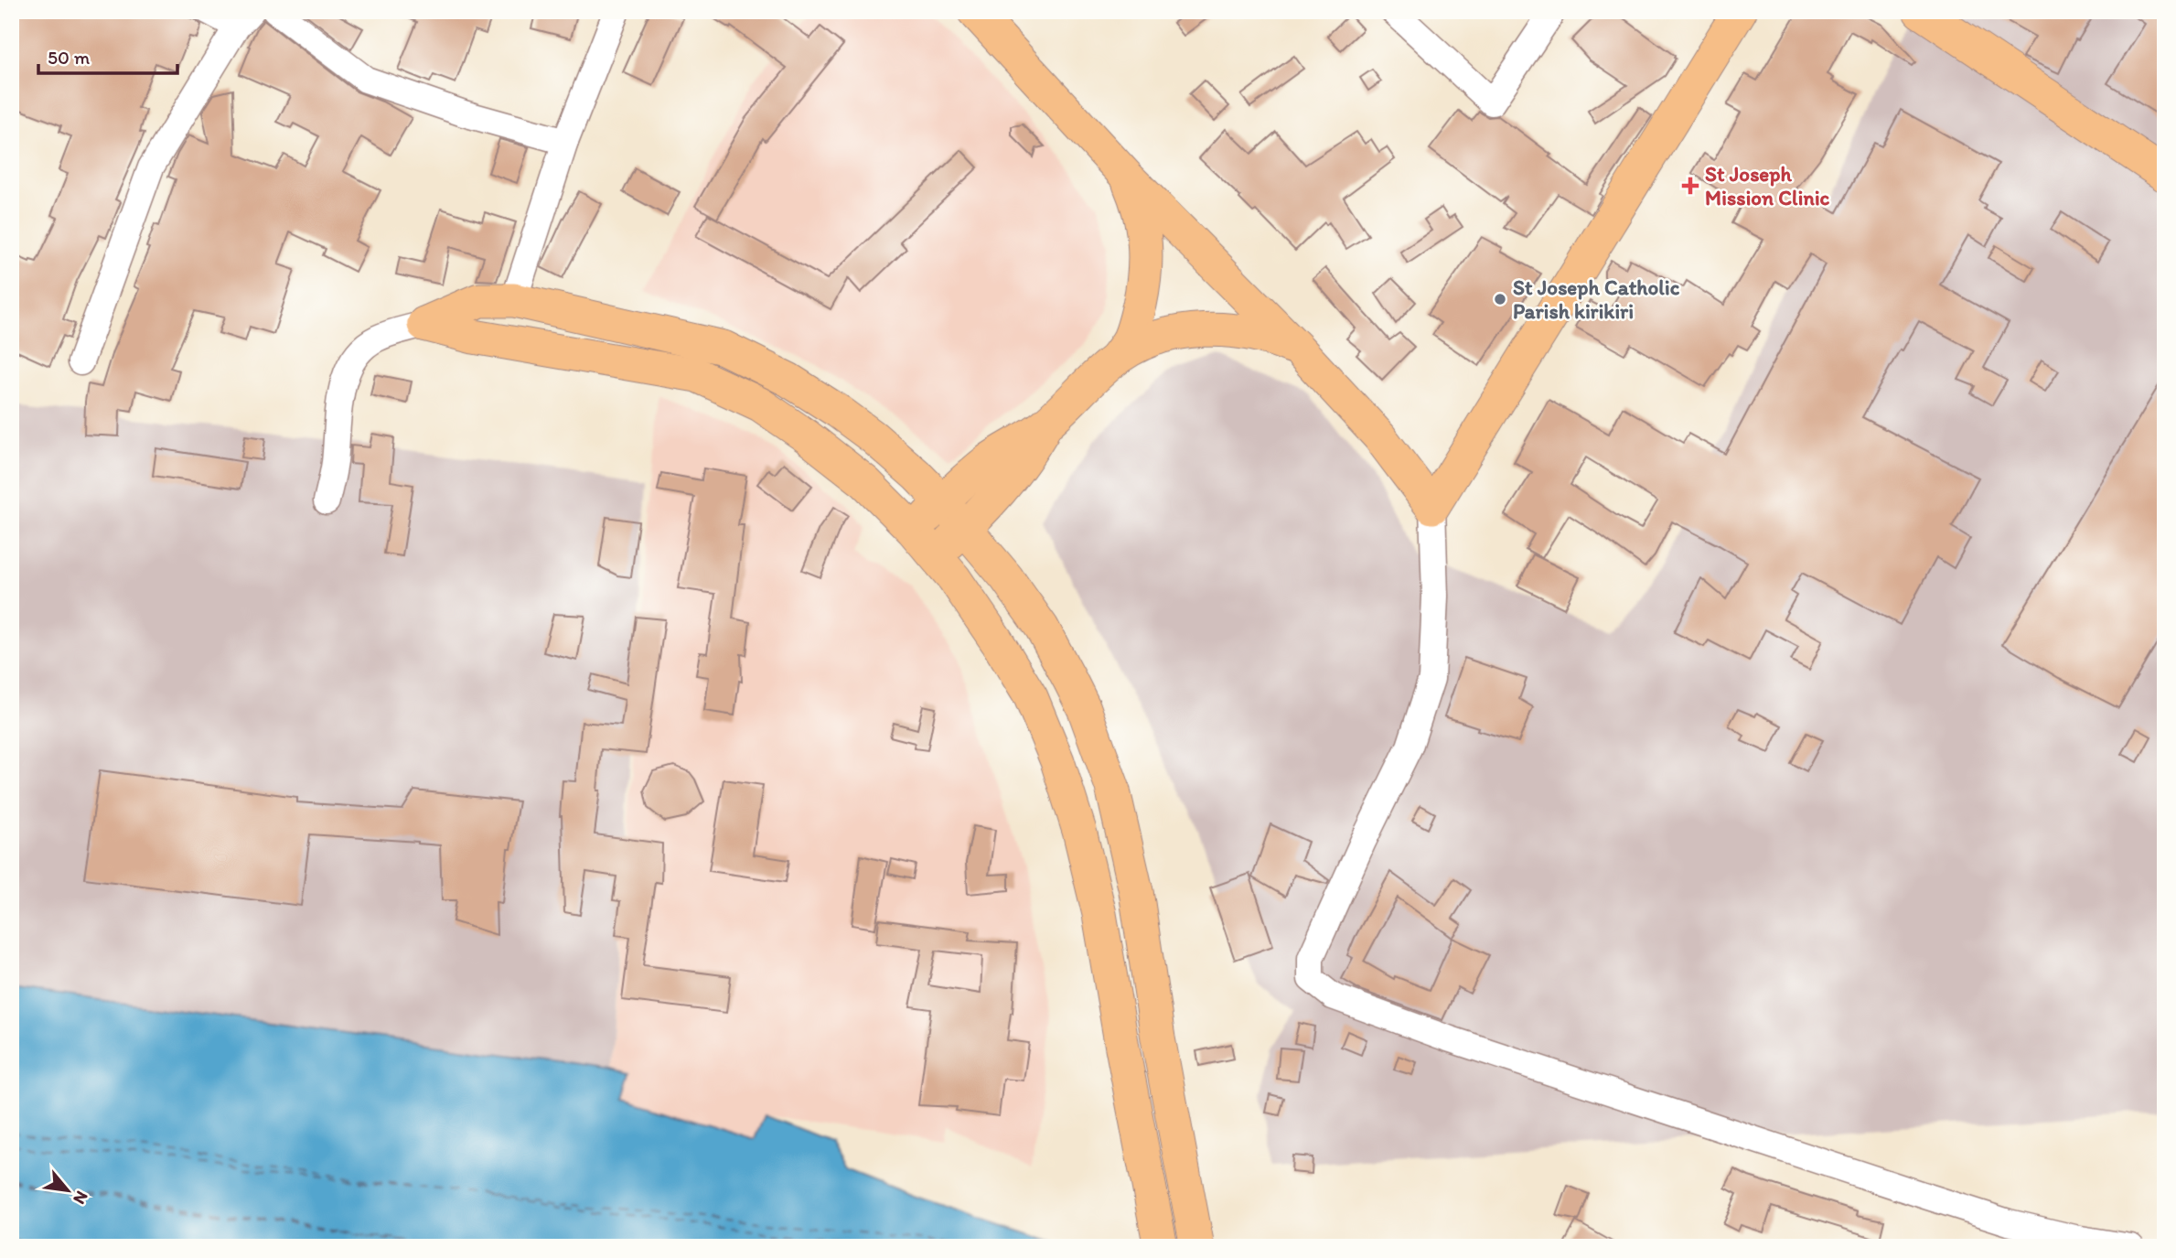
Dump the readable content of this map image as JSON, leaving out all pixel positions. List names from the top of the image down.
{
  "places": {
    "health": ["St Joseph Mission Clinic"],
    "other": ["St Joseph Catholic Parish kirikiri"]
  },
  "scale_bar": "50 m",
  "north": "bottom right"
}
